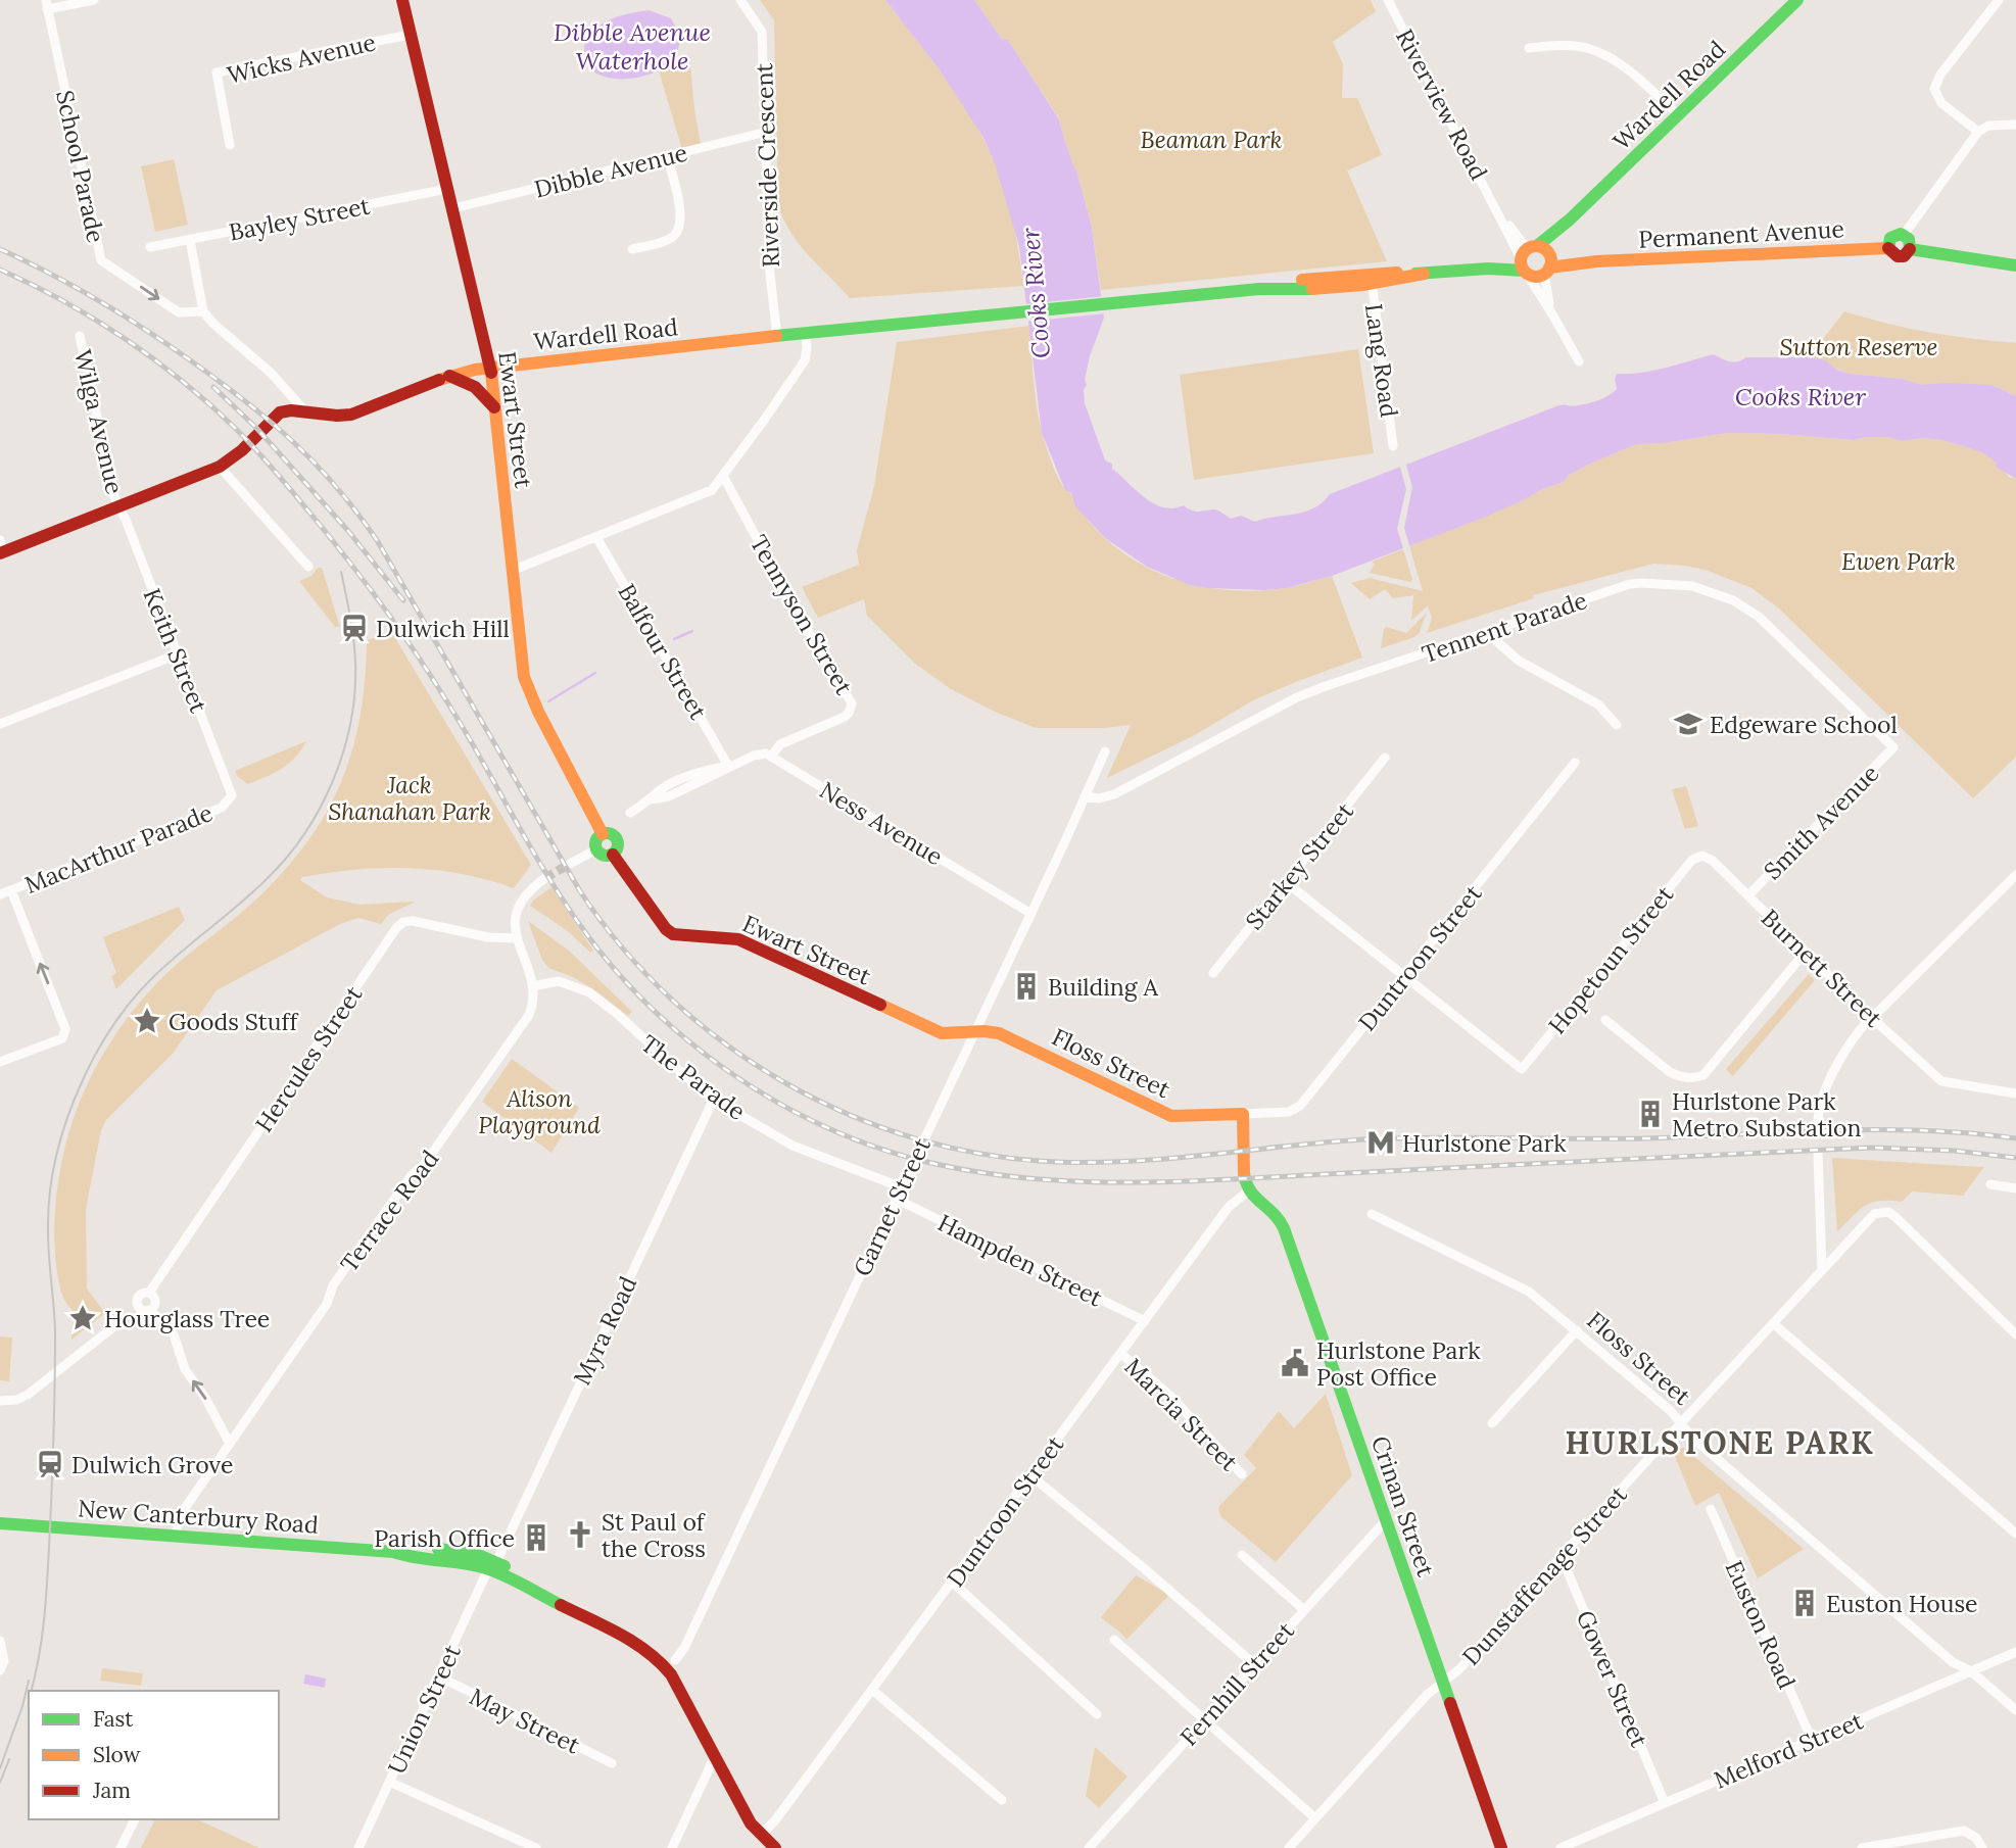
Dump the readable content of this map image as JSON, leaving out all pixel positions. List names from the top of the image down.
{
  "streets": {
    "main road": [
      "Wardell Road",
      "Permanent Avenue",
      "Ewart Street",
      "Floss Street",
      "Crinan Street",
      "New Canterbury Road"
    ],
    "street": [
      "Wicks Avenue",
      "Riverview Road",
      "Riverside Crescent",
      "School Parade",
      "Dibble Avenue",
      "Bayley Street",
      "Lang Road",
      "Wilga Avenue",
      "Tennyson Street",
      "Tennent Parade",
      "Keith Street",
      "Balfour Street",
      "Smith Avenue",
      "Ness Avenue",
      "MacArthur Parade",
      "Starkey Street",
      "Duntroon Street",
      "Hopetoun Street",
      "Burnett Street",
      "Hercules Street",
      "The Parade",
      "Garnet Street",
      "Terrace Road",
      "Hampden Street",
      "Myra Road",
      "Marcia Street",
      "Dunstaffenage Street",
      "Euston Road",
      "Gower Street",
      "Fernhill Street",
      "Union Street",
      "May Street",
      "Melford Street"
    ]
  },
  "crossings": [
    ["Wicks Avenue", "Ewart Street"],
    ["Wardell Road", "Riverview Road"],
    ["Wardell Road", "Riverside Crescent"],
    ["Wardell Road", "Permanent Avenue"],
    ["Wardell Road", "Lang Road"],
    ["Wardell Road", "Ewart Street"],
    ["Wardell Road", "Wilga Avenue"],
    ["Wardell Road", "Keith Street"],
    ["Riverview Road", "Permanent Avenue"],
    ["Riverside Crescent", "Dibble Avenue"],
    ["Dibble Avenue", "Ewart Street"],
    ["Bayley Street", "Ewart Street"],
    ["Ewart Street", "Floss Street"],
    ["Ewart Street", "Garnet Street"],
    ["Wilga Avenue", "Keith Street"],
    ["Tennyson Street", "Ness Avenue"],
    ["Tennent Parade", "Smith Avenue"],
    ["Tennent Parade", "Garnet Street"],
    ["Keith Street", "MacArthur Parade"],
    ["Smith Avenue", "Burnett Street"],
    ["Ness Avenue", "Garnet Street"],
    ["Duntroon Street", "Hopetoun Street"],
    ["Duntroon Street", "Floss Street"],
    ["Duntroon Street", "Hampden Street"],
    ["Duntroon Street", "Marcia Street"],
    ["Duntroon Street", "Crinan Street"],
    ["Duntroon Street", "New Canterbury Road"],
    ["Hopetoun Street", "Burnett Street"],
    ["Hercules Street", "Terrace Road"],
    ["Floss Street", "Garnet Street"],
    ["Floss Street", "Dunstaffenage Street"],
    ["Floss Street", "Melford Street"],
    ["The Parade", "Garnet Street"],
    ["The Parade", "Terrace Road"],
    ["The Parade", "Myra Road"],
    ["Garnet Street", "Hampden Street"],
    ["Garnet Street", "New Canterbury Road"],
    ["Terrace Road", "New Canterbury Road"],
    ["Myra Road", "New Canterbury Road"],
    ["Myra Road", "Union Street"],
    ["Crinan Street", "Dunstaffenage Street"],
    ["Crinan Street", "Fernhill Street"],
    ["New Canterbury Road", "Union Street"],
    ["Dunstaffenage Street", "Gower Street"],
    ["Euston Road", "Melford Street"],
    ["Gower Street", "Melford Street"],
    ["Union Street", "May Street"]
  ],
  "one_way": ["School Parade"],
  "districts": ["HURLSTONE PARK"],
  "water": ["Dibble Avenue Waterhole", "Cooks River"],
  "parks": [
    "Beaman Park",
    "Sutton Reserve",
    "Ewen Park",
    "Jack Shanahan Park",
    "Alison Playground"
  ],
  "places": {
    "station": ["Dulwich Hill", "Dulwich Grove"],
    "school or university": ["Edgeware School"],
    "building": [
      "Building A",
      "Hurlstone Park Metro Substation",
      "Parish Office",
      "Euston House"
    ],
    "place": ["Goods Stuff", "Hourglass Tree"],
    "metro station": ["Hurlstone Park"],
    "public building": ["Hurlstone Park Post Office"],
    "church": ["St Paul of the Cross"]
  },
  "legend": ["Fast", "Slow", "Jam"]
}
